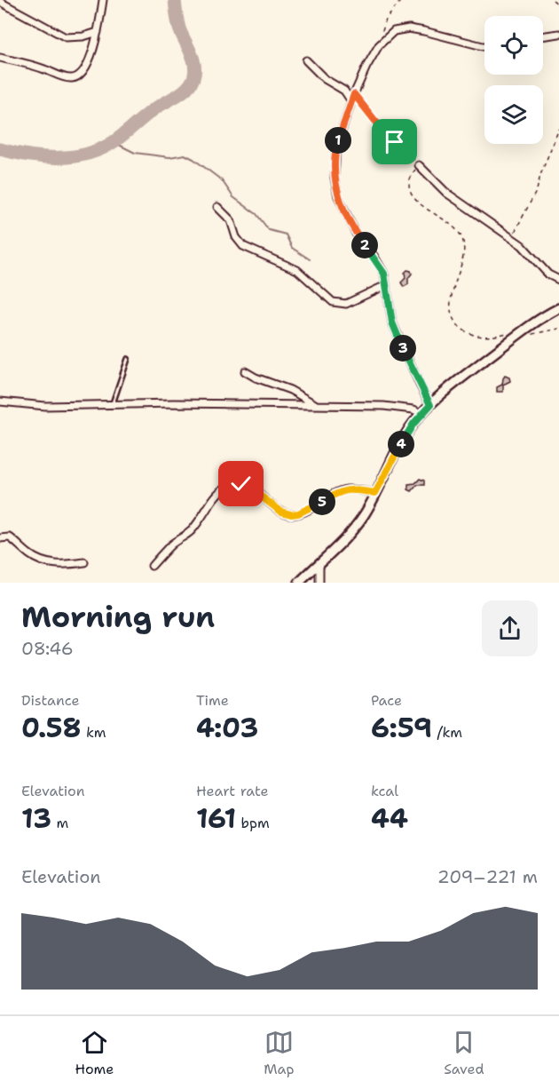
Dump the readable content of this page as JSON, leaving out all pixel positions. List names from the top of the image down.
{
  "page": {
    "pins": [
      "1",
      "2",
      "3",
      "4",
      "5"
    ],
    "heading": ["Morning run", "08:46"],
    "stats": [
      ["Distance", "0.58 km"],
      ["Time", "4:03"],
      ["Pace", "6:59 /km"],
      ["Elevation", "13 m"],
      ["Heart rate", "161 bpm"],
      ["kcal", "44"]
    ],
    "chart": ["Elevation", "209–221 m"],
    "tabs": ["Home", "Map", "Saved"]
  }
}
